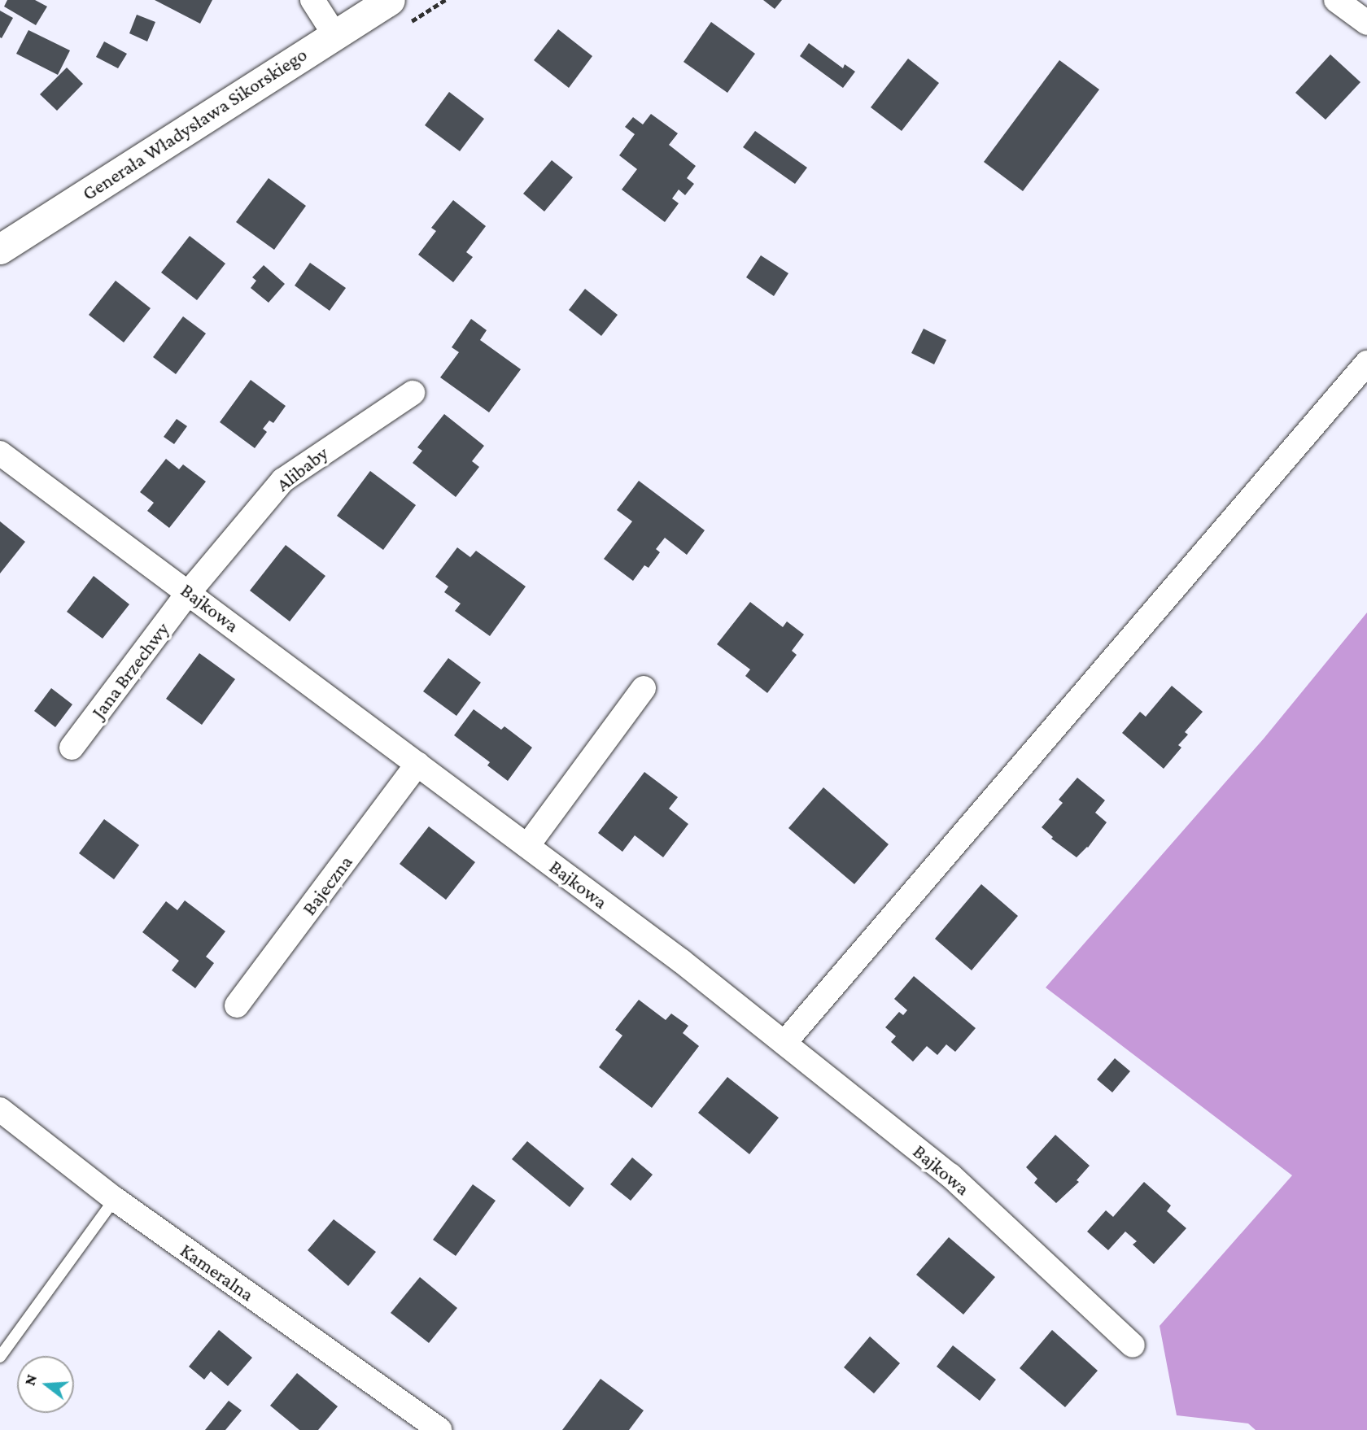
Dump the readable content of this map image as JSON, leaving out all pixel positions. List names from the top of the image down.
{
  "streets": {
    "street": [
      "Generała Władysława Sikorskiego",
      "Alibaby",
      "Bajkowa",
      "Jana Brzechwy",
      "Bajeczna",
      "Kameralna"
    ]
  },
  "crossings": [
    ["Alibaby", "Bajkowa"],
    ["Alibaby", "Jana Brzechwy"],
    ["Bajkowa", "Jana Brzechwy"],
    ["Bajkowa", "Bajeczna"]
  ],
  "north": "left"
}
